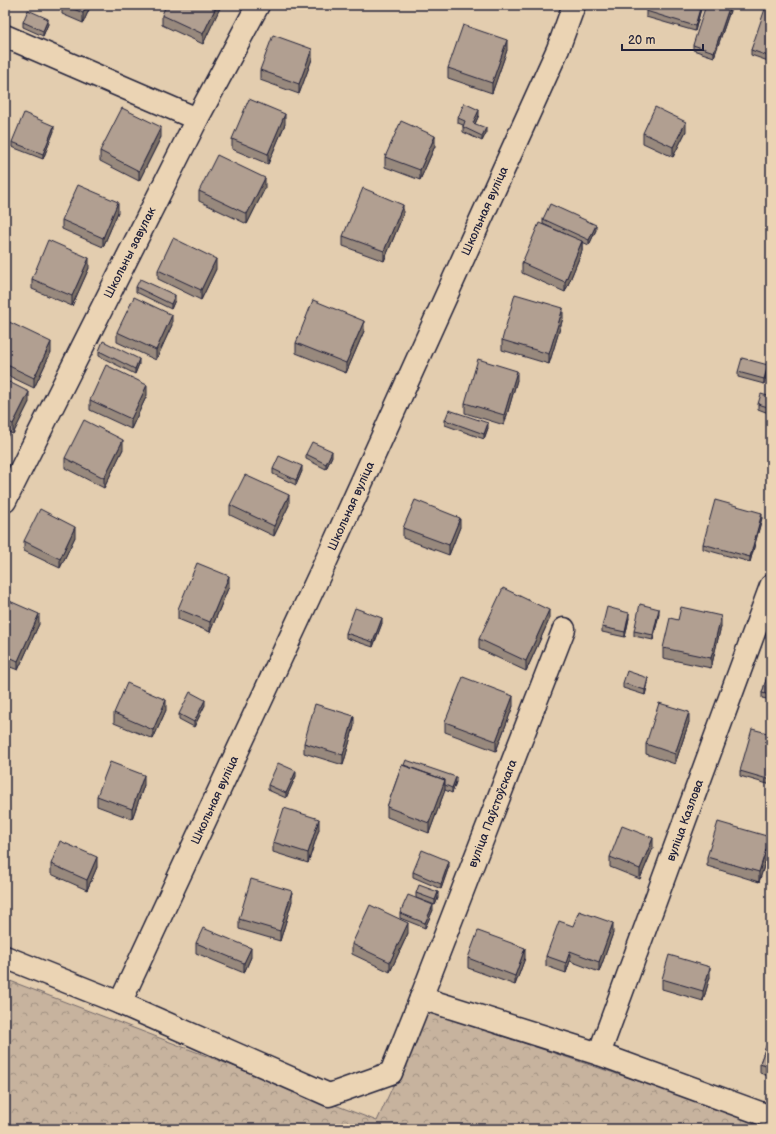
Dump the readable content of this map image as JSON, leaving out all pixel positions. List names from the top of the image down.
{
  "streets": {
    "street": [
      "Школьная вуліца",
      "Школьны завулак",
      "вуліца Паўстоўскага",
      "вуліца Казлова"
    ]
  },
  "crossings": [
    ["Школьная вуліца", "вуліца Паўстоўскага"]
  ],
  "scale_bar": "20 m"
}
